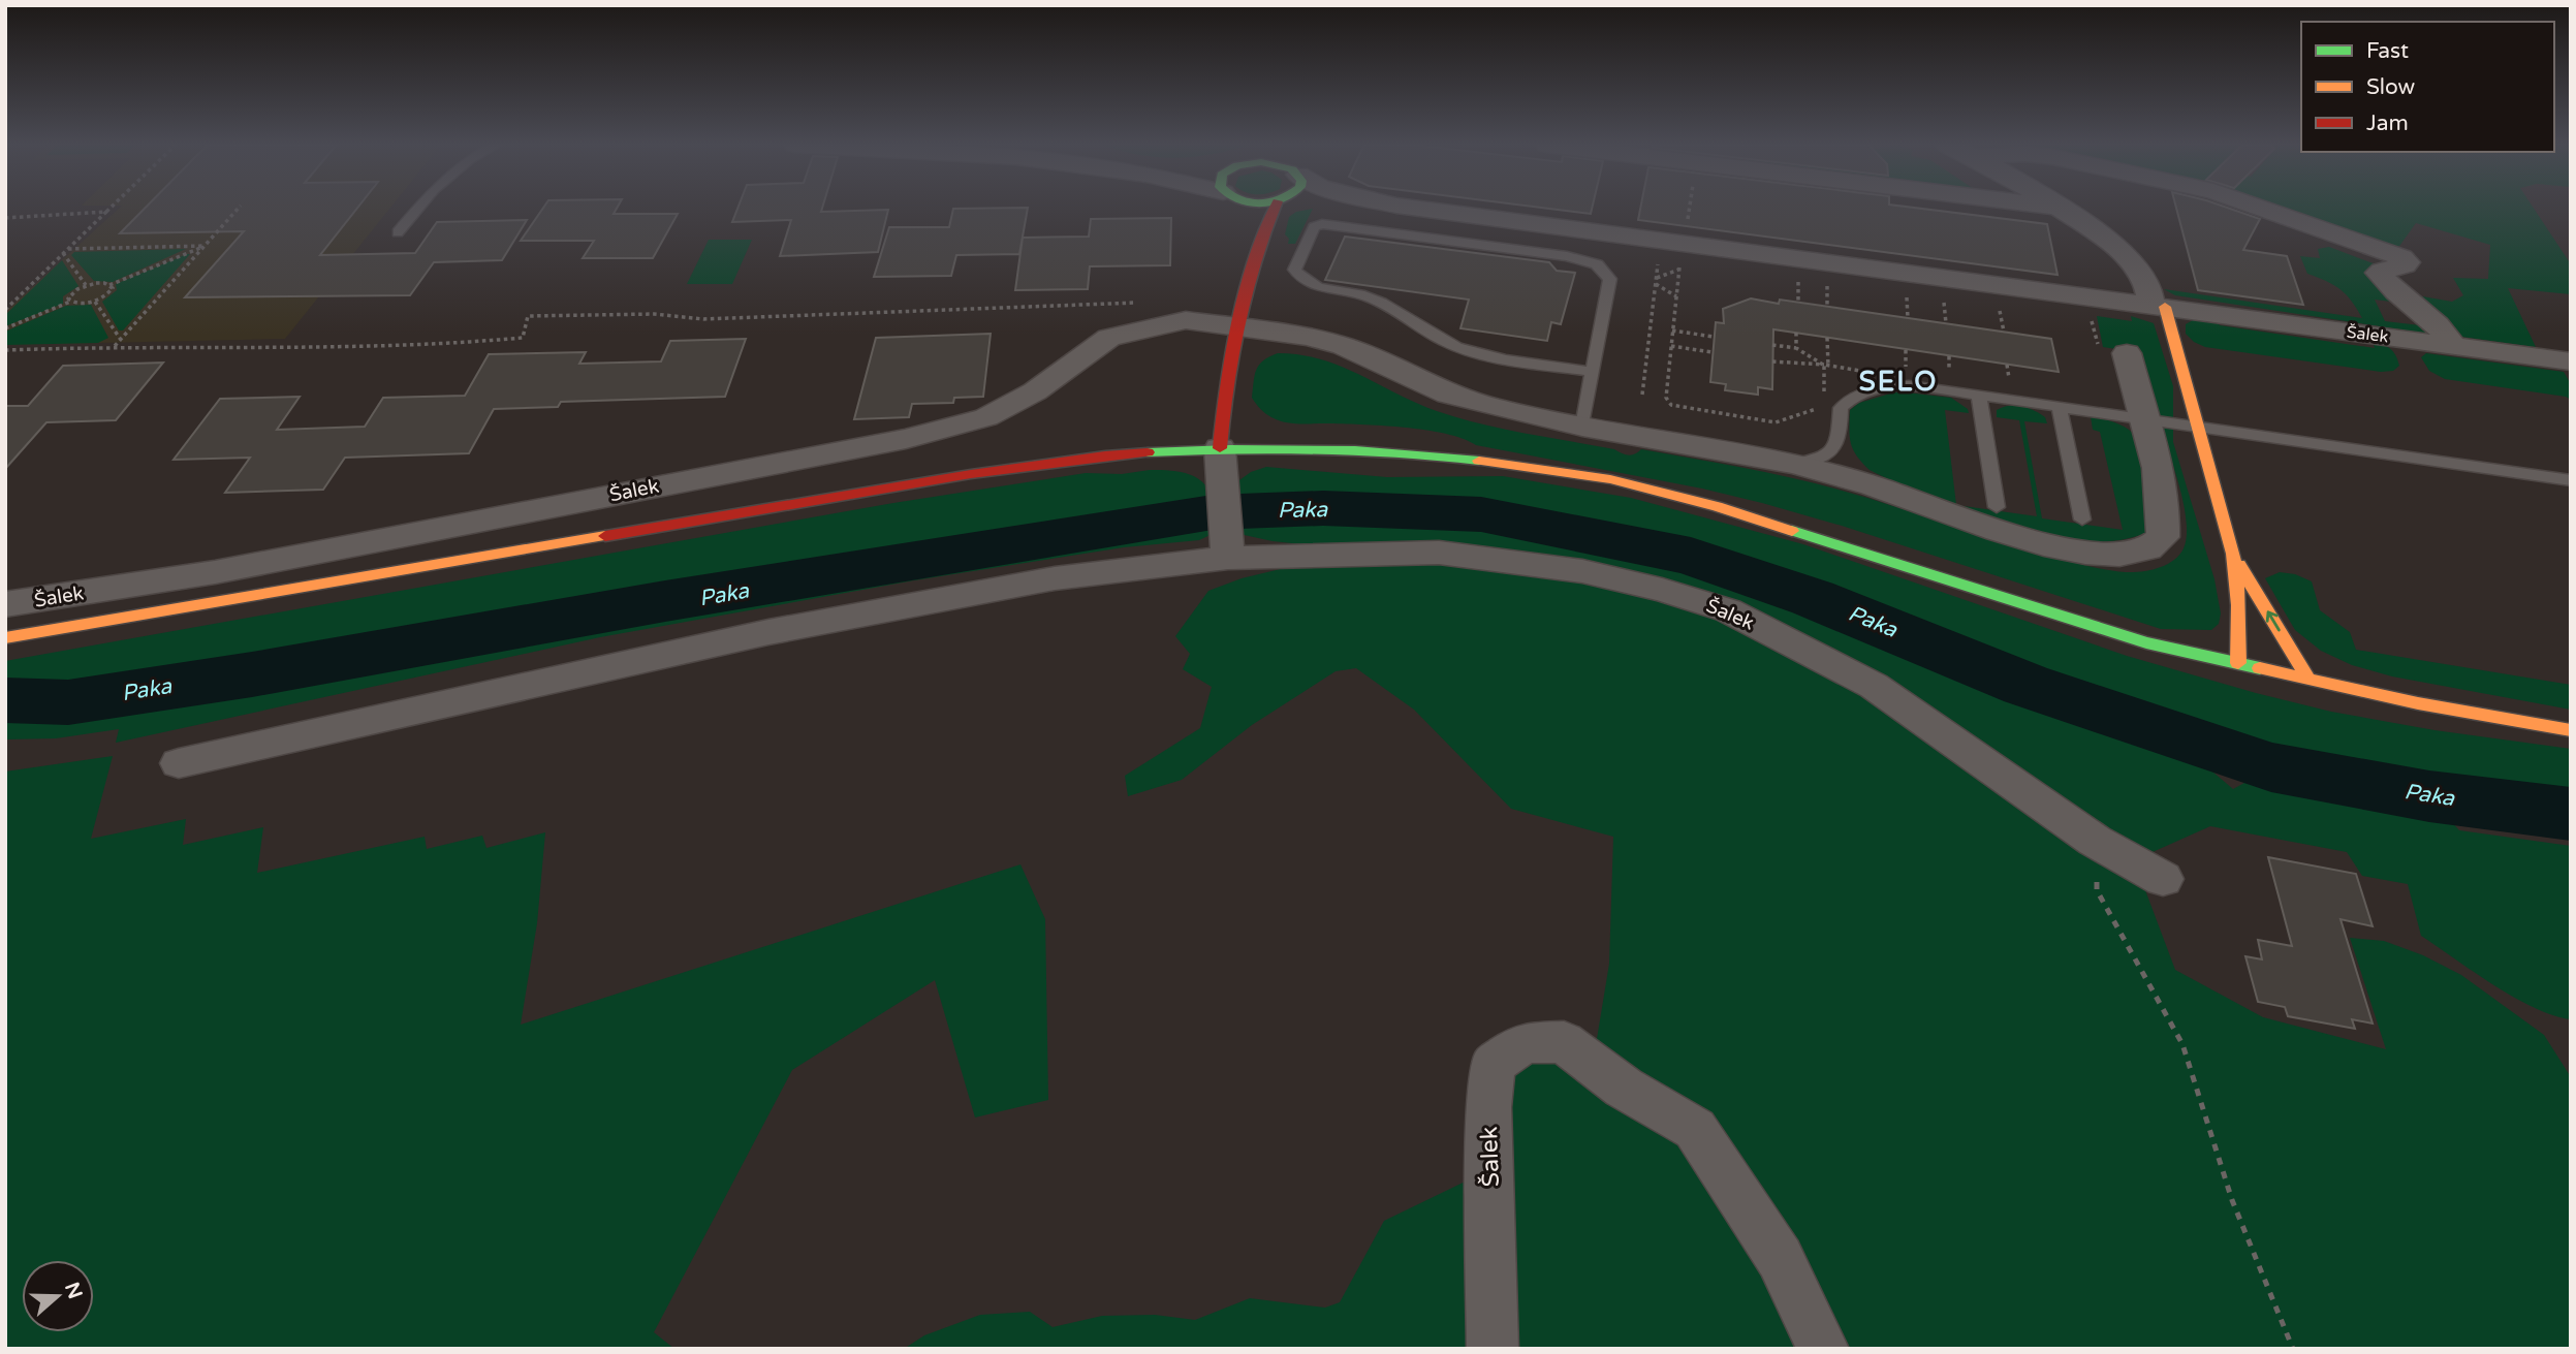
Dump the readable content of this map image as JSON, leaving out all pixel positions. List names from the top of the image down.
{
  "streets": {
    "street": ["Šalek"]
  },
  "districts": ["SELO"],
  "water": ["Paka"],
  "legend": ["Fast", "Slow", "Jam"],
  "north": "right"
}
